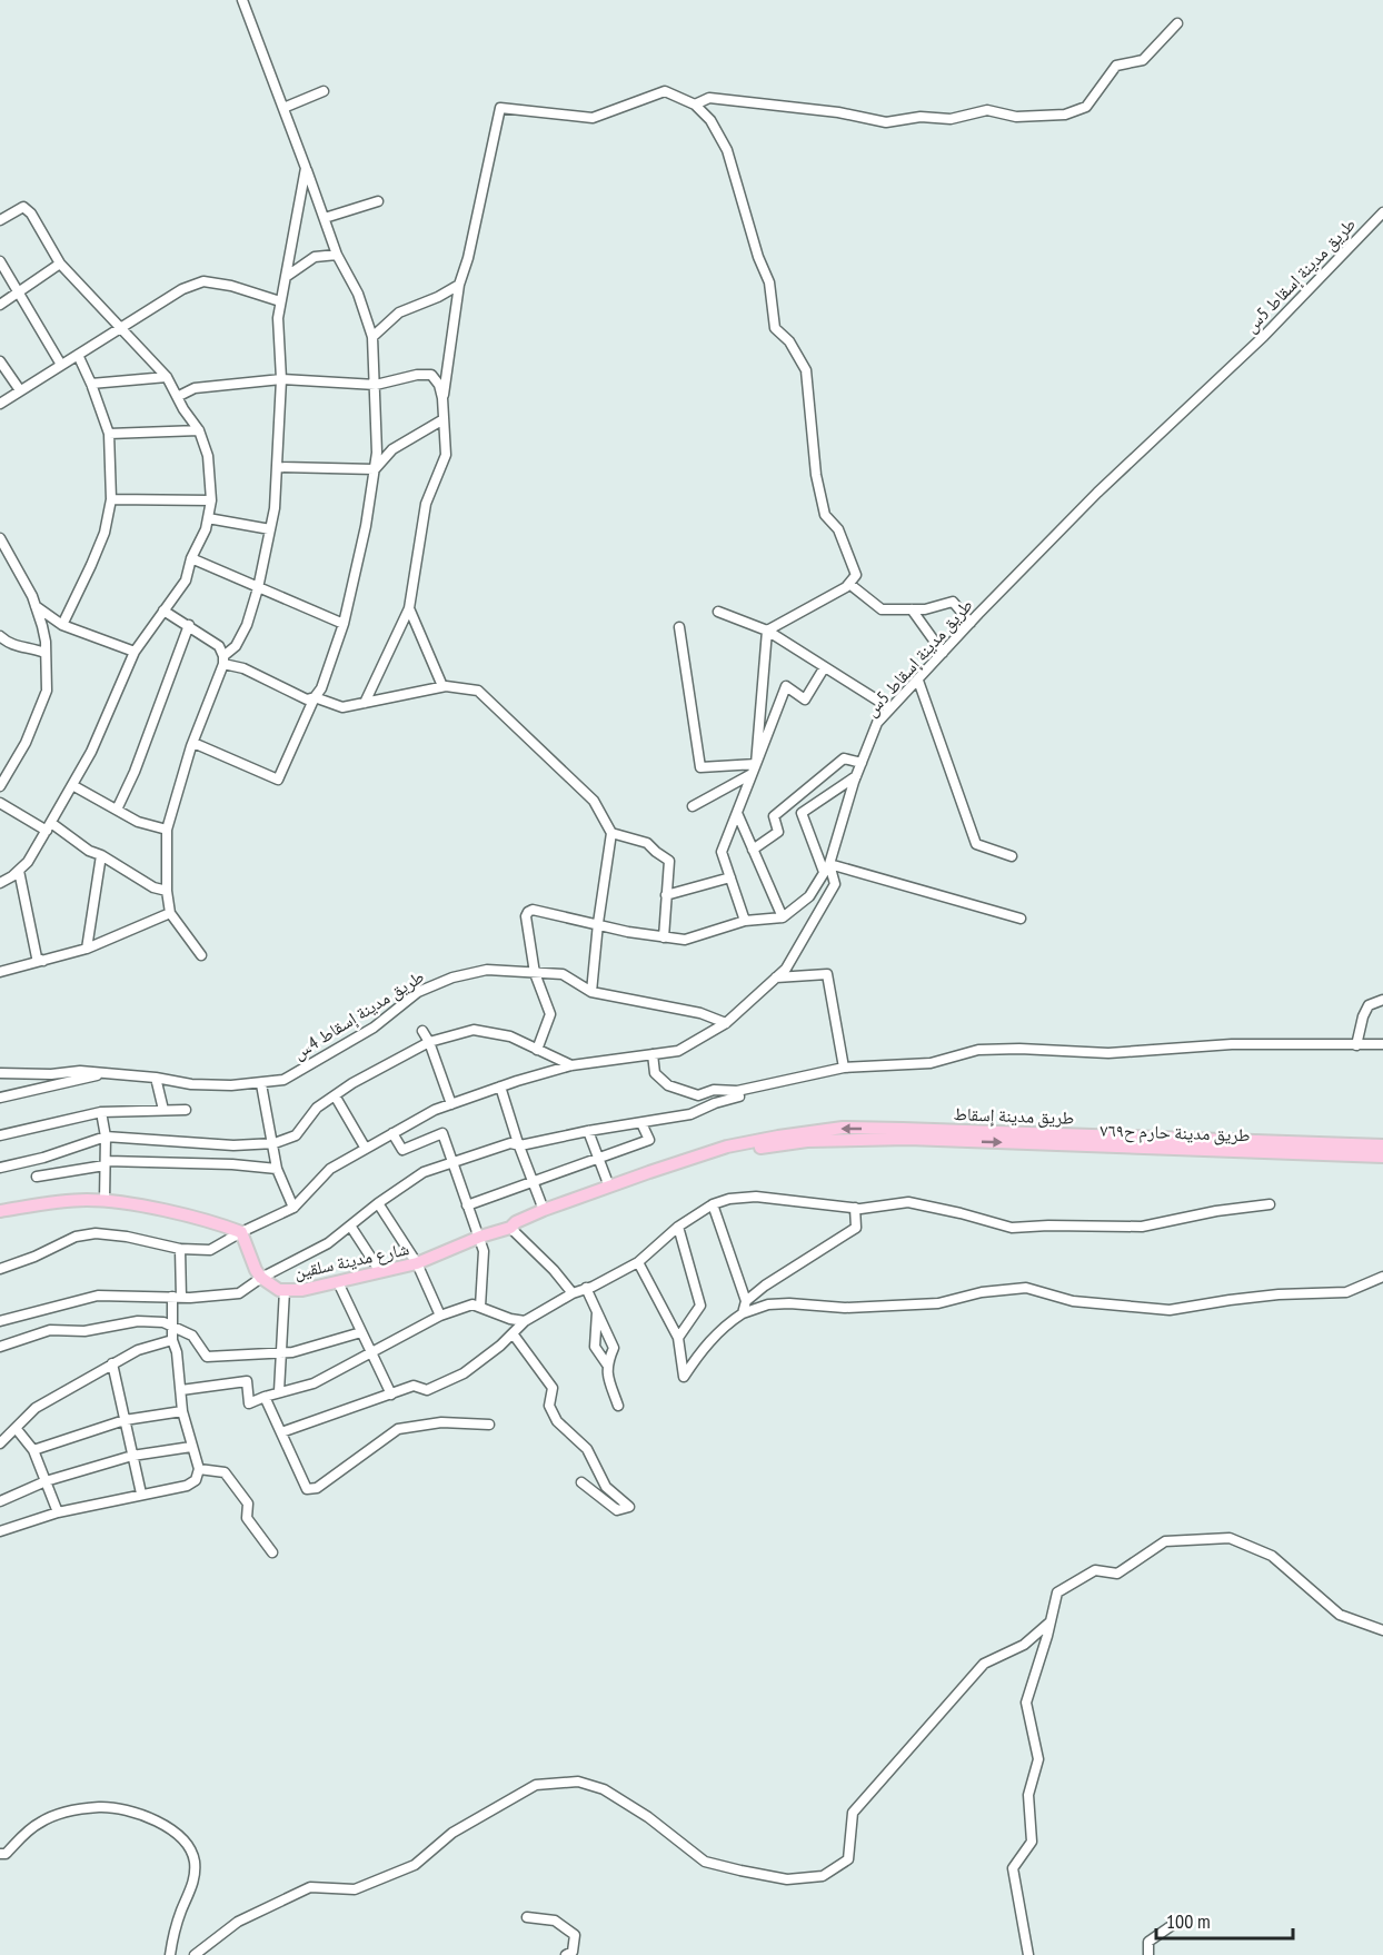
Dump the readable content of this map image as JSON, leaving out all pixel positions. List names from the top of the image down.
{
  "streets": {
    "main road": ["طريق مدينة إسقاط", "طريق مدينة حارم ح٧٦٩", "شارع مدينة سلقين"],
    "street": ["طريق مدينة إسقاط 5س", "طريق مدينة إسقاط 4س"]
  },
  "crossings": [
    ["طريق مدينة إسقاط 5س", "طريق مدينة إسقاط 4س"],
    ["طريق مدينة إسقاط", "طريق مدينة حارم ح٧٦٩"],
    ["طريق مدينة إسقاط", "شارع مدينة سلقين"],
    ["طريق مدينة حارم ح٧٦٩", "شارع مدينة سلقين"]
  ],
  "one_way": ["طريق مدينة إسقاط", "طريق مدينة حارم ح٧٦٩"],
  "scale_bar": "100 m"
}
